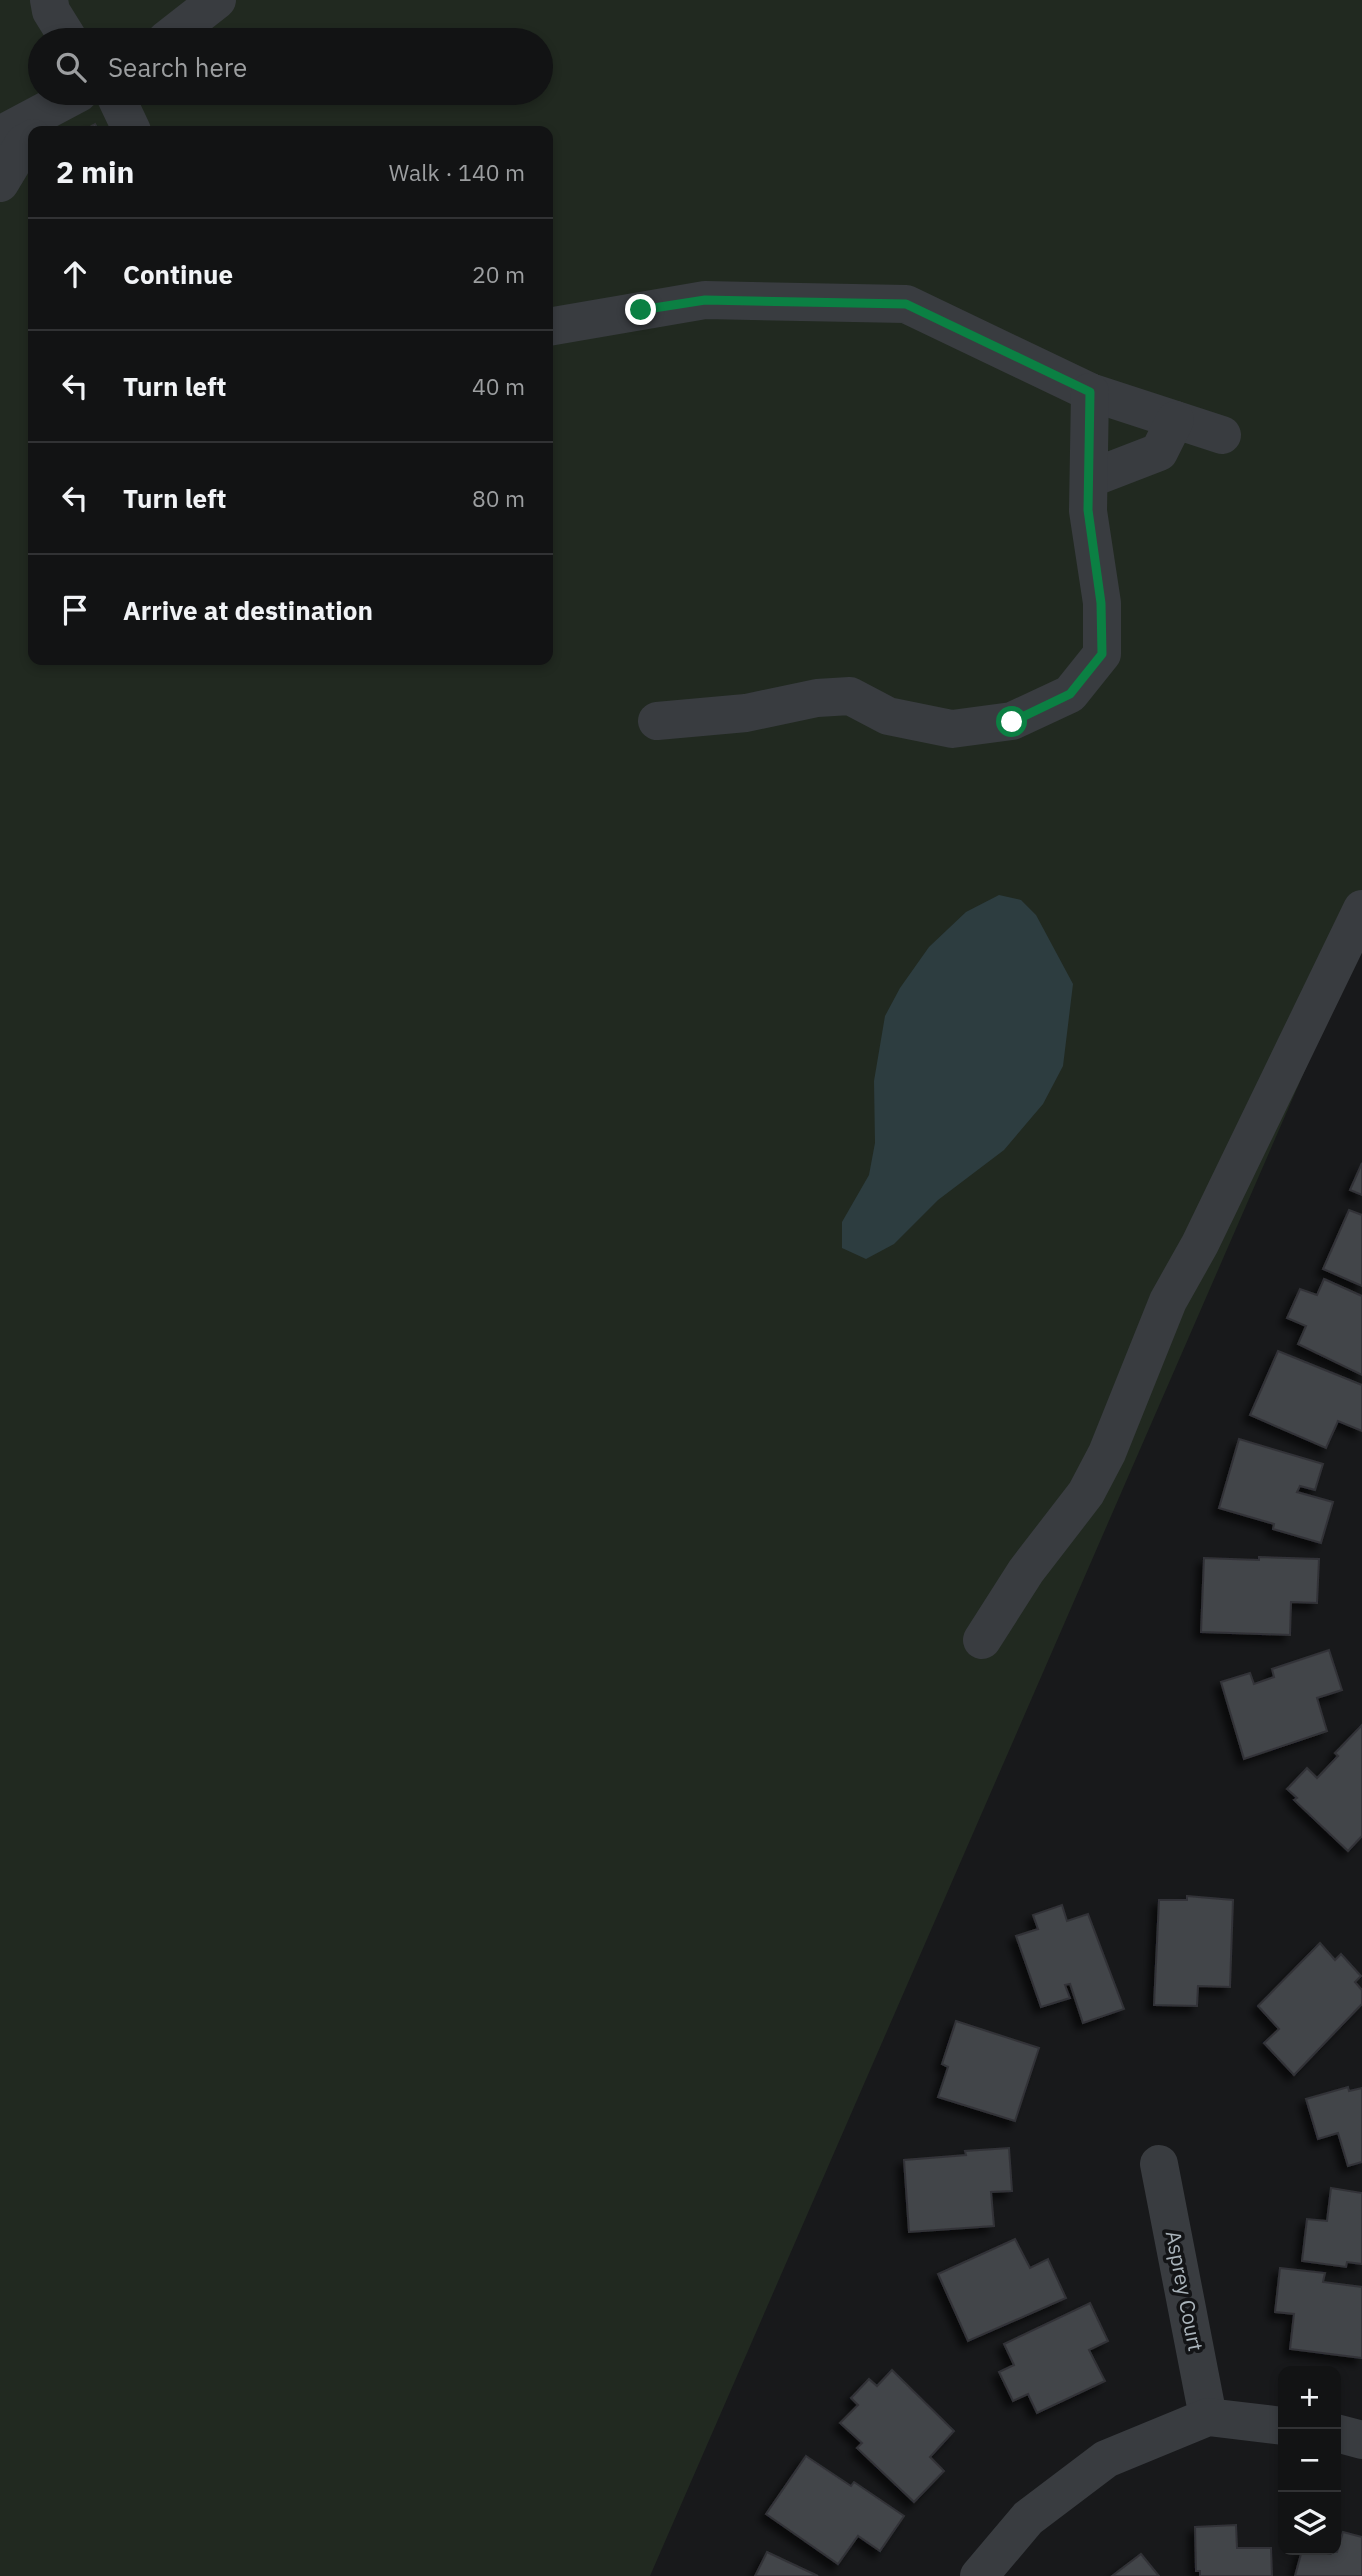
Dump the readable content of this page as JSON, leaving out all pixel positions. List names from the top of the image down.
{
  "streets": {
    "street": ["Asprey Court"]
  },
  "page": {
    "search": "Search here",
    "heading": ["2 min", "Walk · 140 m"],
    "list": [
      ["Continue", "20 m"],
      ["Turn left", "40 m"],
      ["Turn left", "80 m"],
      "Arrive at destination"
    ],
    "map_buttons": ["+", "−"]
  }
}
